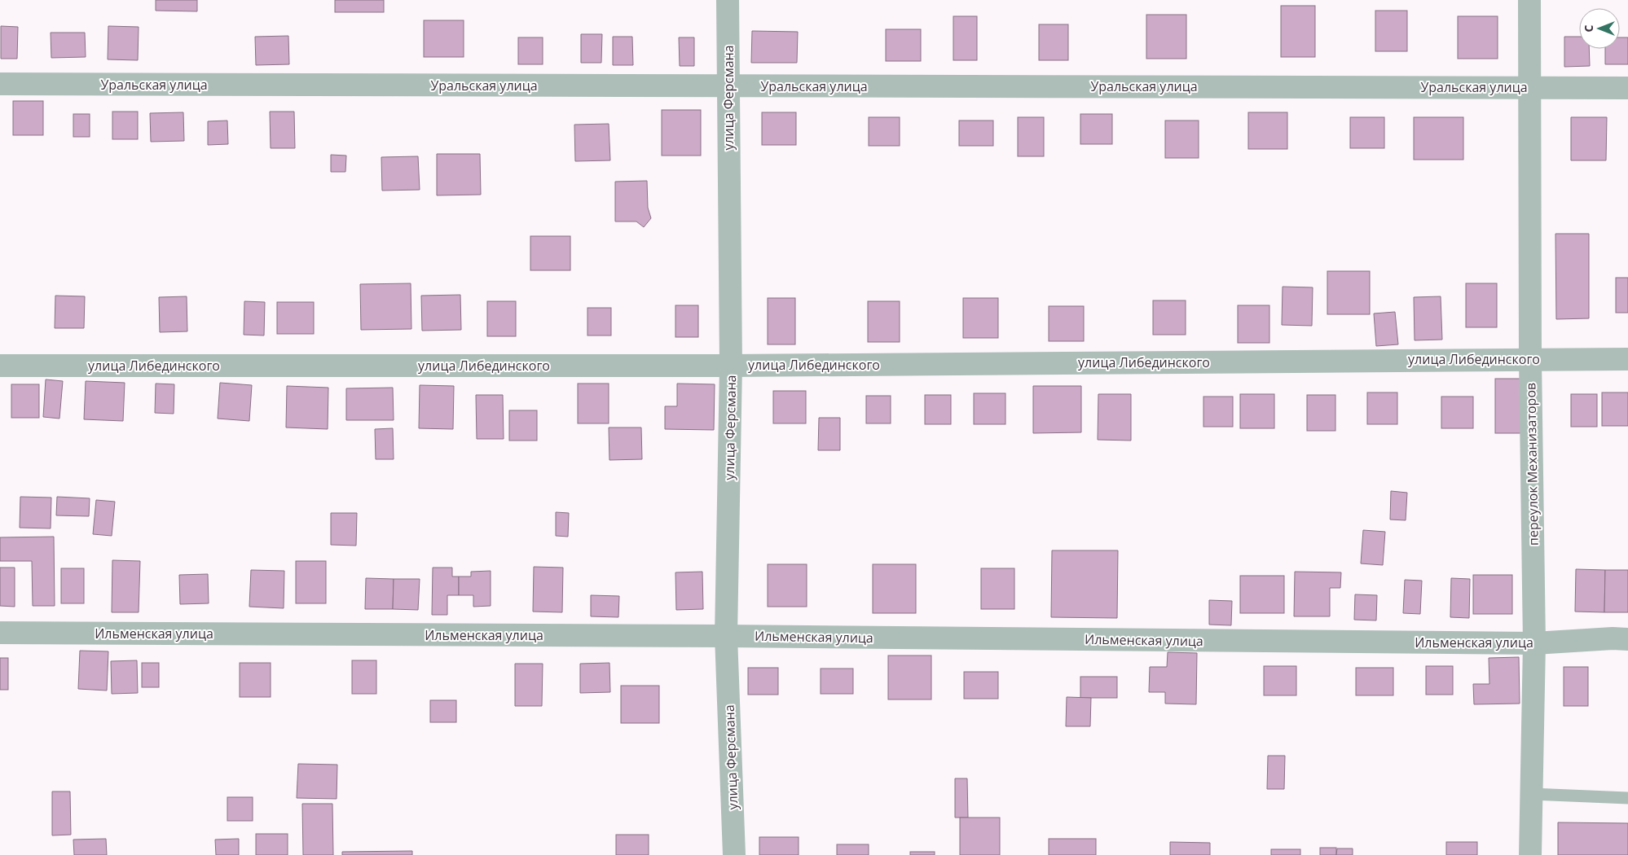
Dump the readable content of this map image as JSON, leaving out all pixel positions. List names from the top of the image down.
{
  "streets": {
    "street": [
      "Уральская улица",
      "улица Ферсмана",
      "улица Либединского",
      "переулок Механизаторов",
      "Ильменская улица"
    ]
  },
  "crossings": [
    ["Уральская улица", "улица Ферсмана"],
    ["Уральская улица", "переулок Механизаторов"],
    ["улица Ферсмана", "улица Либединского"],
    ["улица Ферсмана", "Ильменская улица"],
    ["улица Либединского", "переулок Механизаторов"],
    ["переулок Механизаторов", "Ильменская улица"]
  ],
  "north": "left"
}
